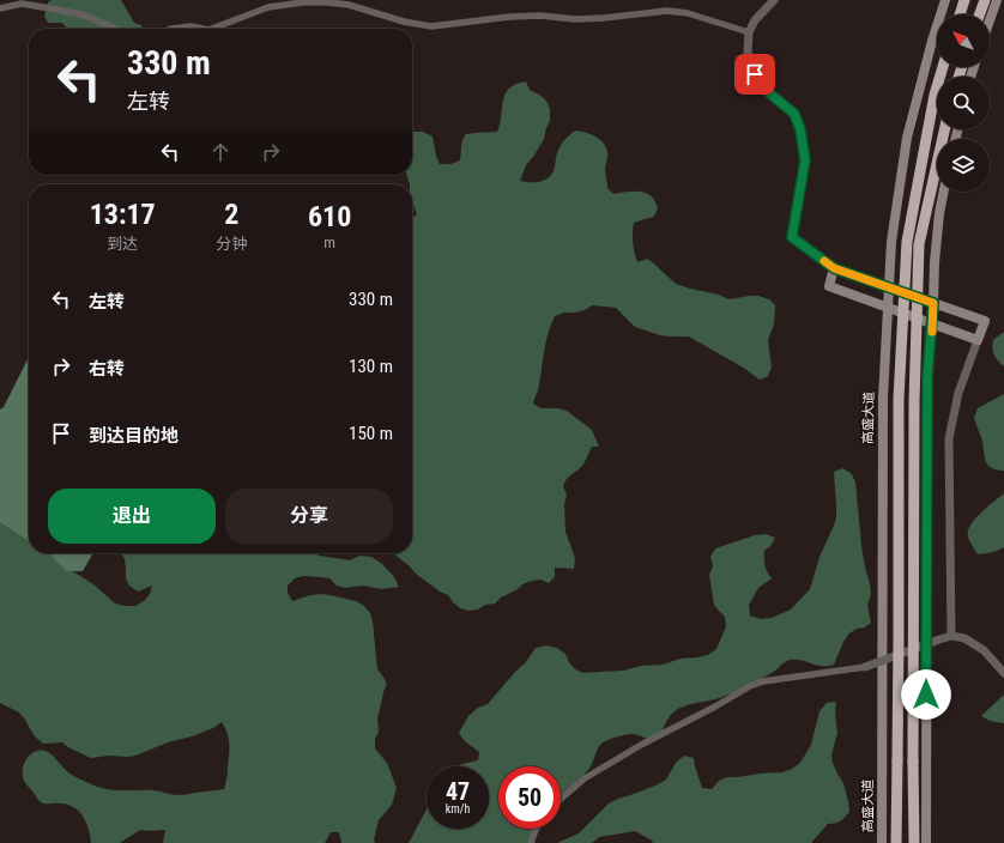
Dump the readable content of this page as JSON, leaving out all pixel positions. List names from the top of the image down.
{
  "streets": {
    "main road": ["高盛大道"]
  },
  "north": "top left",
  "page": {
    "turn": ["330 m", "左转"],
    "eta": [
      "13:17",
      "到达",
      "2",
      "分钟",
      "610",
      "m"
    ],
    "list": [
      {
        "name": "左转",
        "value": "330 m"
      },
      {
        "name": "右转",
        "value": "130 m"
      },
      {
        "name": "到达目的地",
        "value": "150 m"
      }
    ],
    "buttons": ["退出", "分享"],
    "speed": "47 km/h",
    "limit": "50"
  }
}
